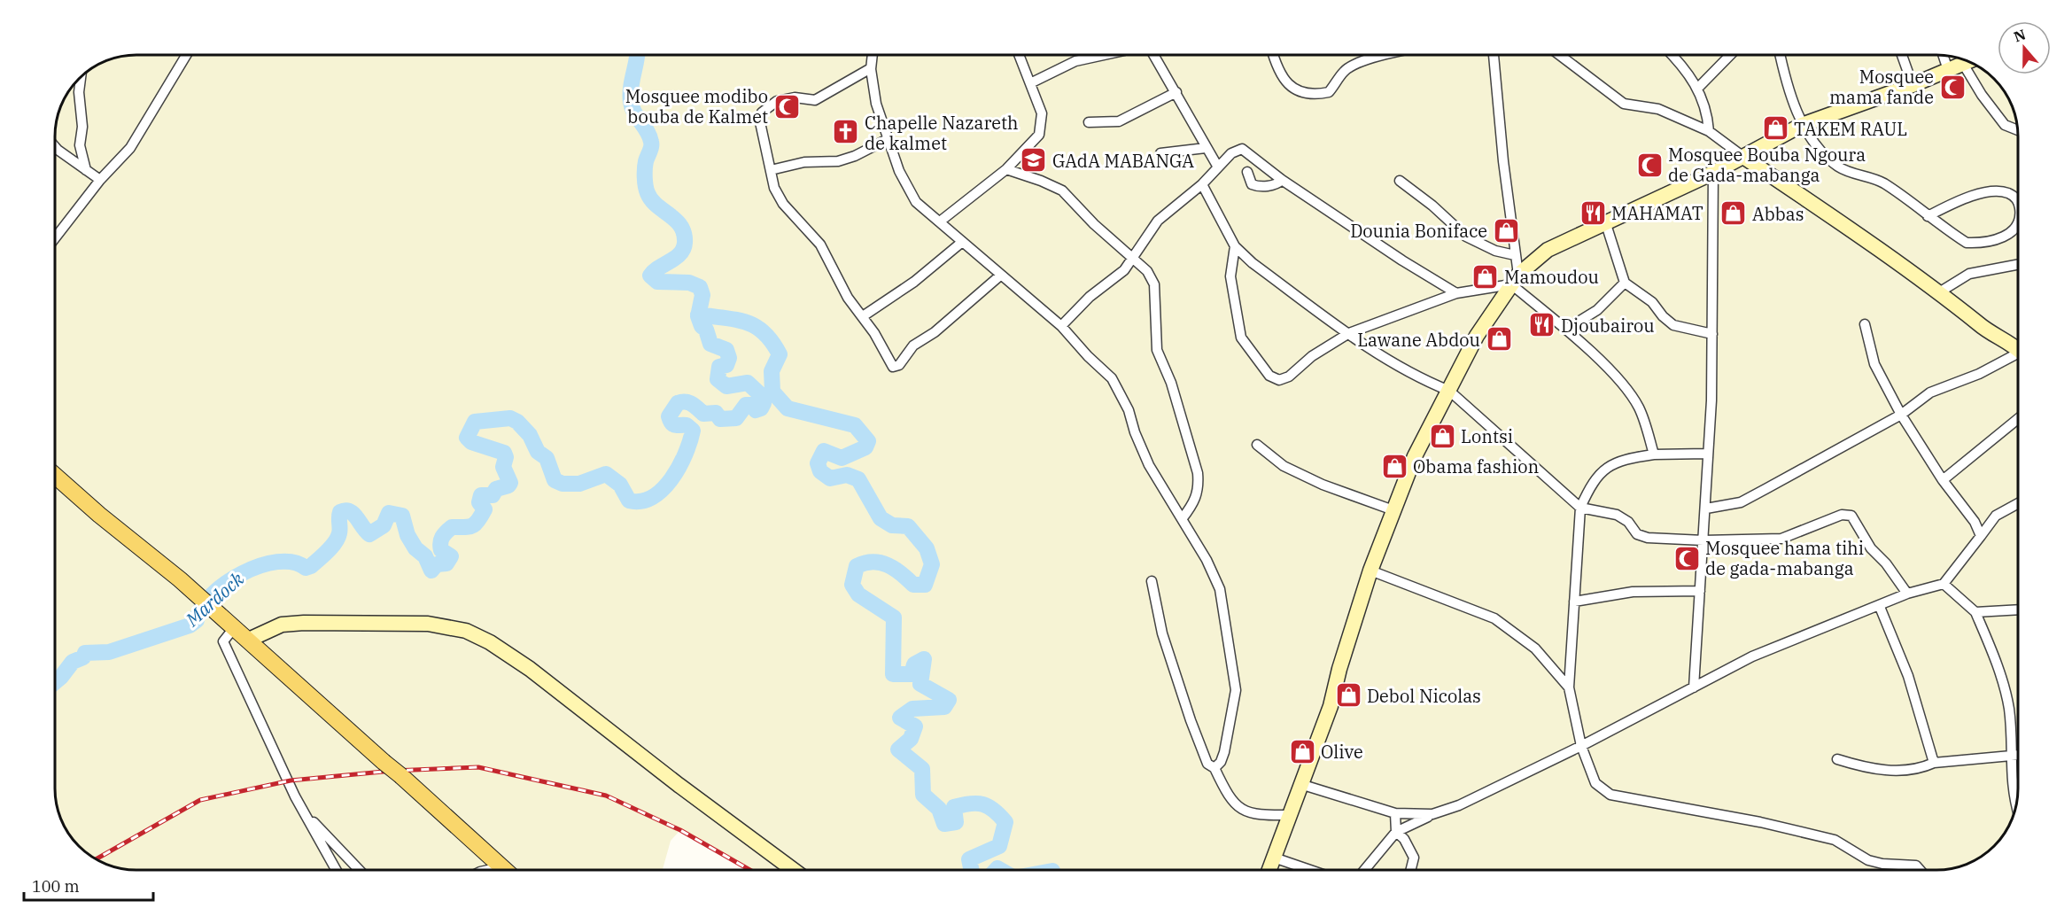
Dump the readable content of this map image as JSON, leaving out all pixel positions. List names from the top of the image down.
{
  "water": ["Mardock"],
  "places": {
    "mosque": [
      "Mosquee mama fande",
      "Mosquee modibo bouba de Kalmet",
      "Mosquee Bouba Ngoura de Gada-mabanga",
      "Mosquee hama tihi de gada-mabanga"
    ],
    "shop": [
      "TAKEM RAUL",
      "Abbas",
      "Dounia Boniface",
      "Mamoudou",
      "Lawane Abdou",
      "Lontsi",
      "Obama fashion",
      "Debol Nicolas",
      "Olive"
    ],
    "church": ["Chapelle Nazareth de kalmet"],
    "school or university": ["GAdA MABANGA"],
    "restaurant": ["MAHAMAT", "Djoubairou"]
  },
  "scale_bar": "100 m",
  "north": "top"
}
